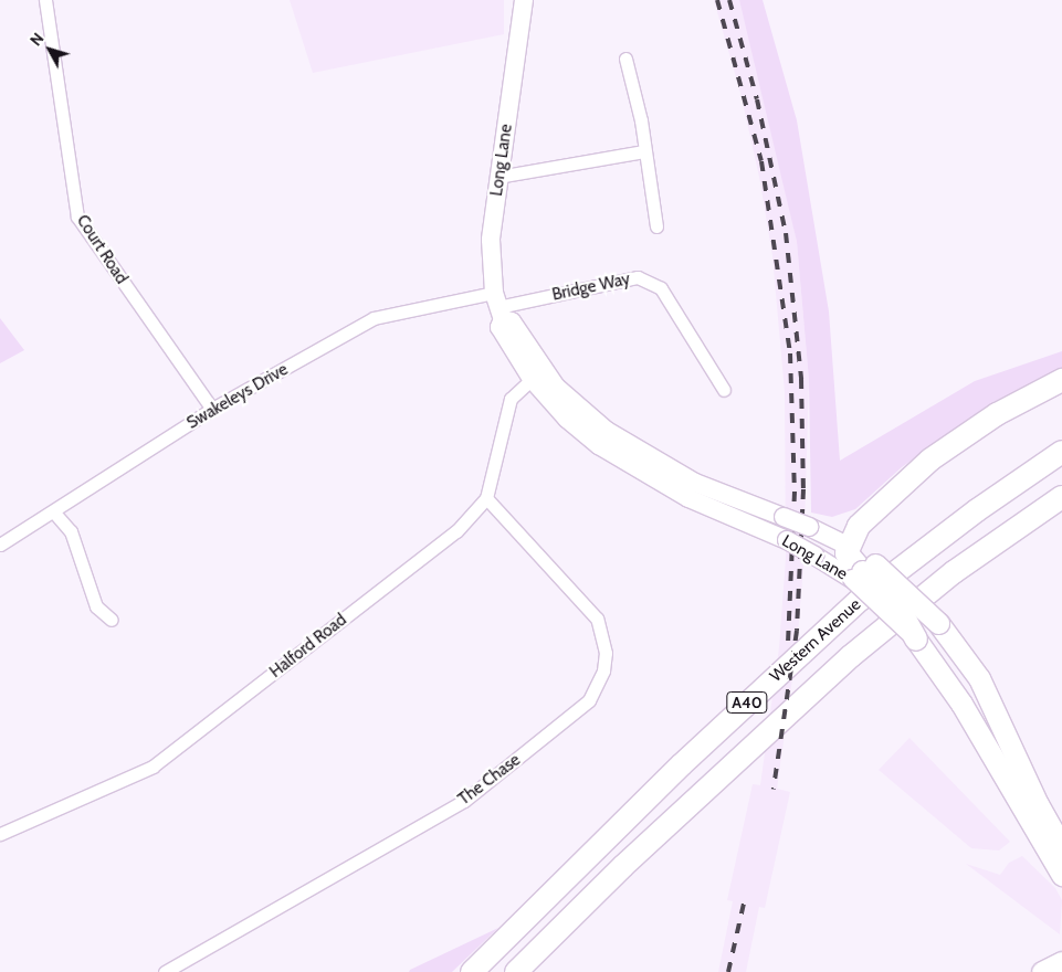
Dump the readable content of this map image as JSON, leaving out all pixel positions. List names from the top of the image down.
{
  "streets": {
    "highway": ["Western Avenue", "A40"],
    "main road": ["Long Lane"],
    "street": [
      "Court Road",
      "Bridge Way",
      "Swakeleys Drive",
      "Halford Road",
      "The Chase"
    ]
  },
  "crossings": [
    ["Long Lane", "Bridge Way"],
    ["Long Lane", "Swakeleys Drive"],
    ["Long Lane", "Halford Road"],
    ["Court Road", "Swakeleys Drive"],
    ["Bridge Way", "Swakeleys Drive"],
    ["Halford Road", "The Chase"]
  ],
  "north": "top left"
}
